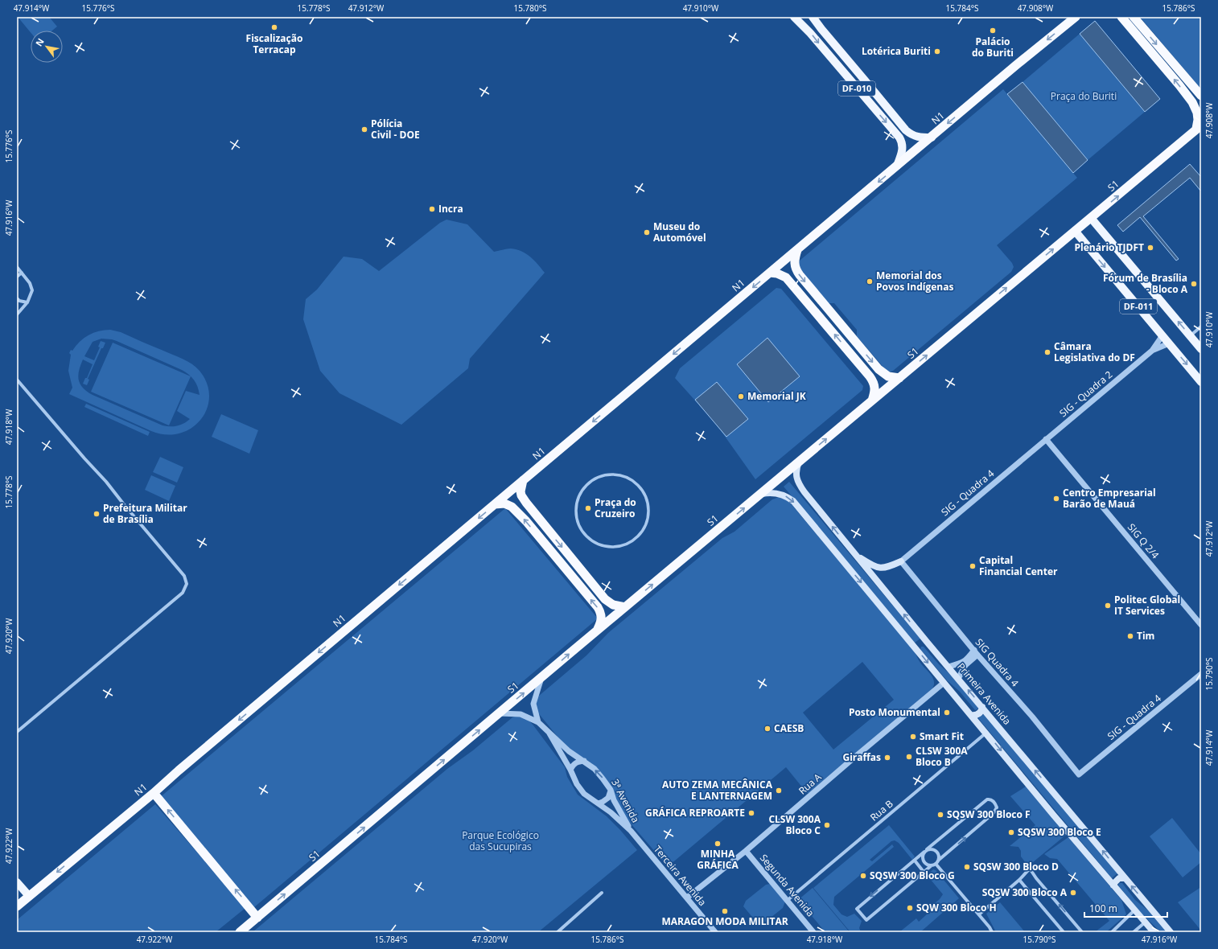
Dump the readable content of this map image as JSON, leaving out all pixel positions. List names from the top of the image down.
{
  "streets": {
    "highway": ["N1", "S1"],
    "main road": ["DF-010", "DF-011", "Primeira Avenida"],
    "street": [
      "SIG - Quadra 2",
      "SIG - Quadra 4",
      "SIG Q 2/4",
      "SIG Quadra 4",
      "Rua A",
      "3ª Avenida",
      "Rua B",
      "Terceira Avenida",
      "Segunda Avenida"
    ]
  },
  "crossings": [
    ["DF-010", "N1"],
    ["S1", "DF-011"],
    ["S1", "Primeira Avenida"],
    ["DF-011", "SIG - Quadra 2"],
    ["SIG - Quadra 2", "SIG - Quadra 4"],
    ["SIG - Quadra 2", "SIG Q 2/4"],
    ["SIG - Quadra 4", "SIG Q 2/4"],
    ["SIG - Quadra 4", "SIG Quadra 4"],
    ["Rua A", "Terceira Avenida"],
    ["Rua A", "Segunda Avenida"],
    ["3ª Avenida", "Terceira Avenida"],
    ["Rua B", "Segunda Avenida"]
  ],
  "one_way": ["N1", "S1"],
  "parks": ["Praça do Buriti", "Parque Ecológico das Sucupiras"],
  "places": [
    "Fiscalização Terracap",
    "Palácio do Buriti",
    "Lotérica Buriti",
    "Pólícia Civil - DOE",
    "Incra",
    "Museu do Automóvel",
    "Plenário TJDFT",
    "Memorial dos Povos Indígenas",
    "Fórum de Brasília - Bloco A",
    "Câmara Legislativa do DF",
    "Memorial JK",
    "Centro Empresarial Barão de Mauá",
    "Praça do Cruzeiro",
    "Prefeitura Militar de Brasília",
    "Capital Financial Center",
    "Politec Global IT Services",
    "Tim",
    "Posto Monumental",
    "CAESB",
    "Smart Fit",
    "CLSW 300A Bloco B",
    "Giraffas",
    "AUTO ZEMA MECÂNICA E LANTERNAGEM",
    "GRÁFICA REPROARTE",
    "SQSW 300 Bloco F",
    "CLSW 300A Bloco C",
    "SQSW 300 Bloco E",
    "MINHA GRÁFICA",
    "SQSW 300 Bloco D",
    "SQSW 300 Bloco G",
    "SQSW 300 Bloco A",
    "SQW 300 Bloco H",
    "MARAGON MODA MILITAR"
  ],
  "scale_bar": "100 m",
  "north": "top left",
  "coordinates": [
    "47.914°W",
    "15.776°S",
    "15.778°S",
    "47.912°W",
    "15.780°S",
    "47.910°W",
    "15.784°S",
    "47.908°W",
    "15.786°S",
    "47.916°W",
    "47.918°W",
    "47.920°W",
    "15.790°S",
    "47.922°W"
  ]
}
